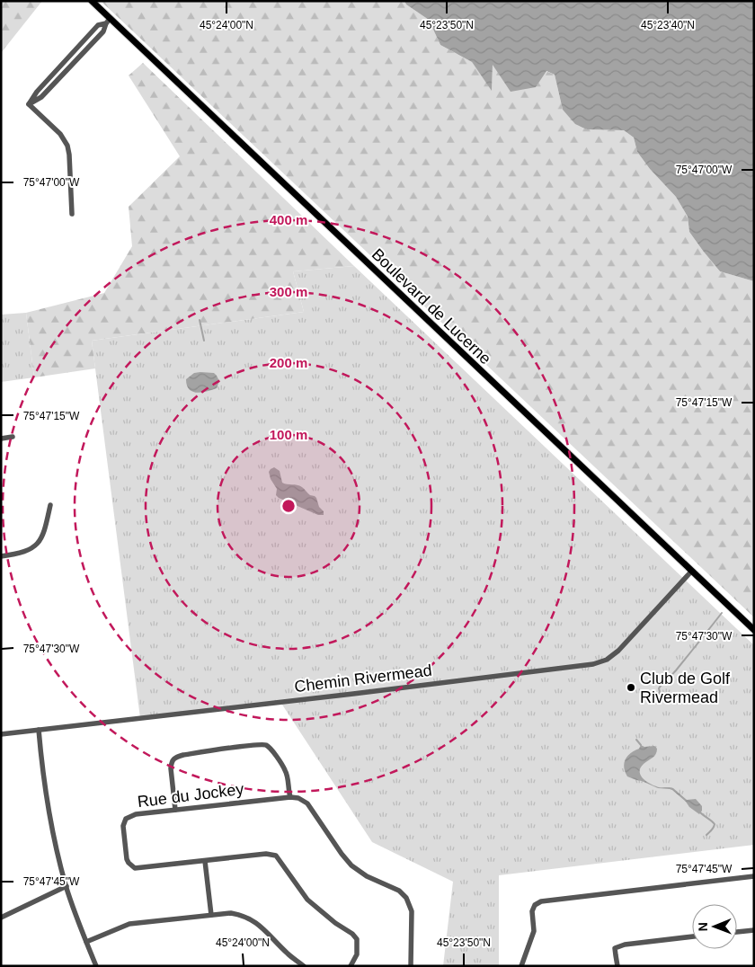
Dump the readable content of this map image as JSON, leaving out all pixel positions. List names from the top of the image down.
{
  "streets": {
    "main road": ["Boulevard de Lucerne"],
    "street": ["Chemin Rivermead", "Rue du Jockey"]
  },
  "crossings": [
    ["Boulevard de Lucerne", "Chemin Rivermead"]
  ],
  "places": ["Club de Golf Rivermead"],
  "north": "left",
  "coordinates": [
    "45°24'00\"N",
    "45°23'50\"N",
    "45°23'40\"N",
    "75°47'00\"W",
    "75°47'15\"W",
    "75°47'30\"W",
    "75°47'45\"W"
  ],
  "rings": [
    "400 m",
    "300 m",
    "200 m",
    "100 m"
  ]
}
